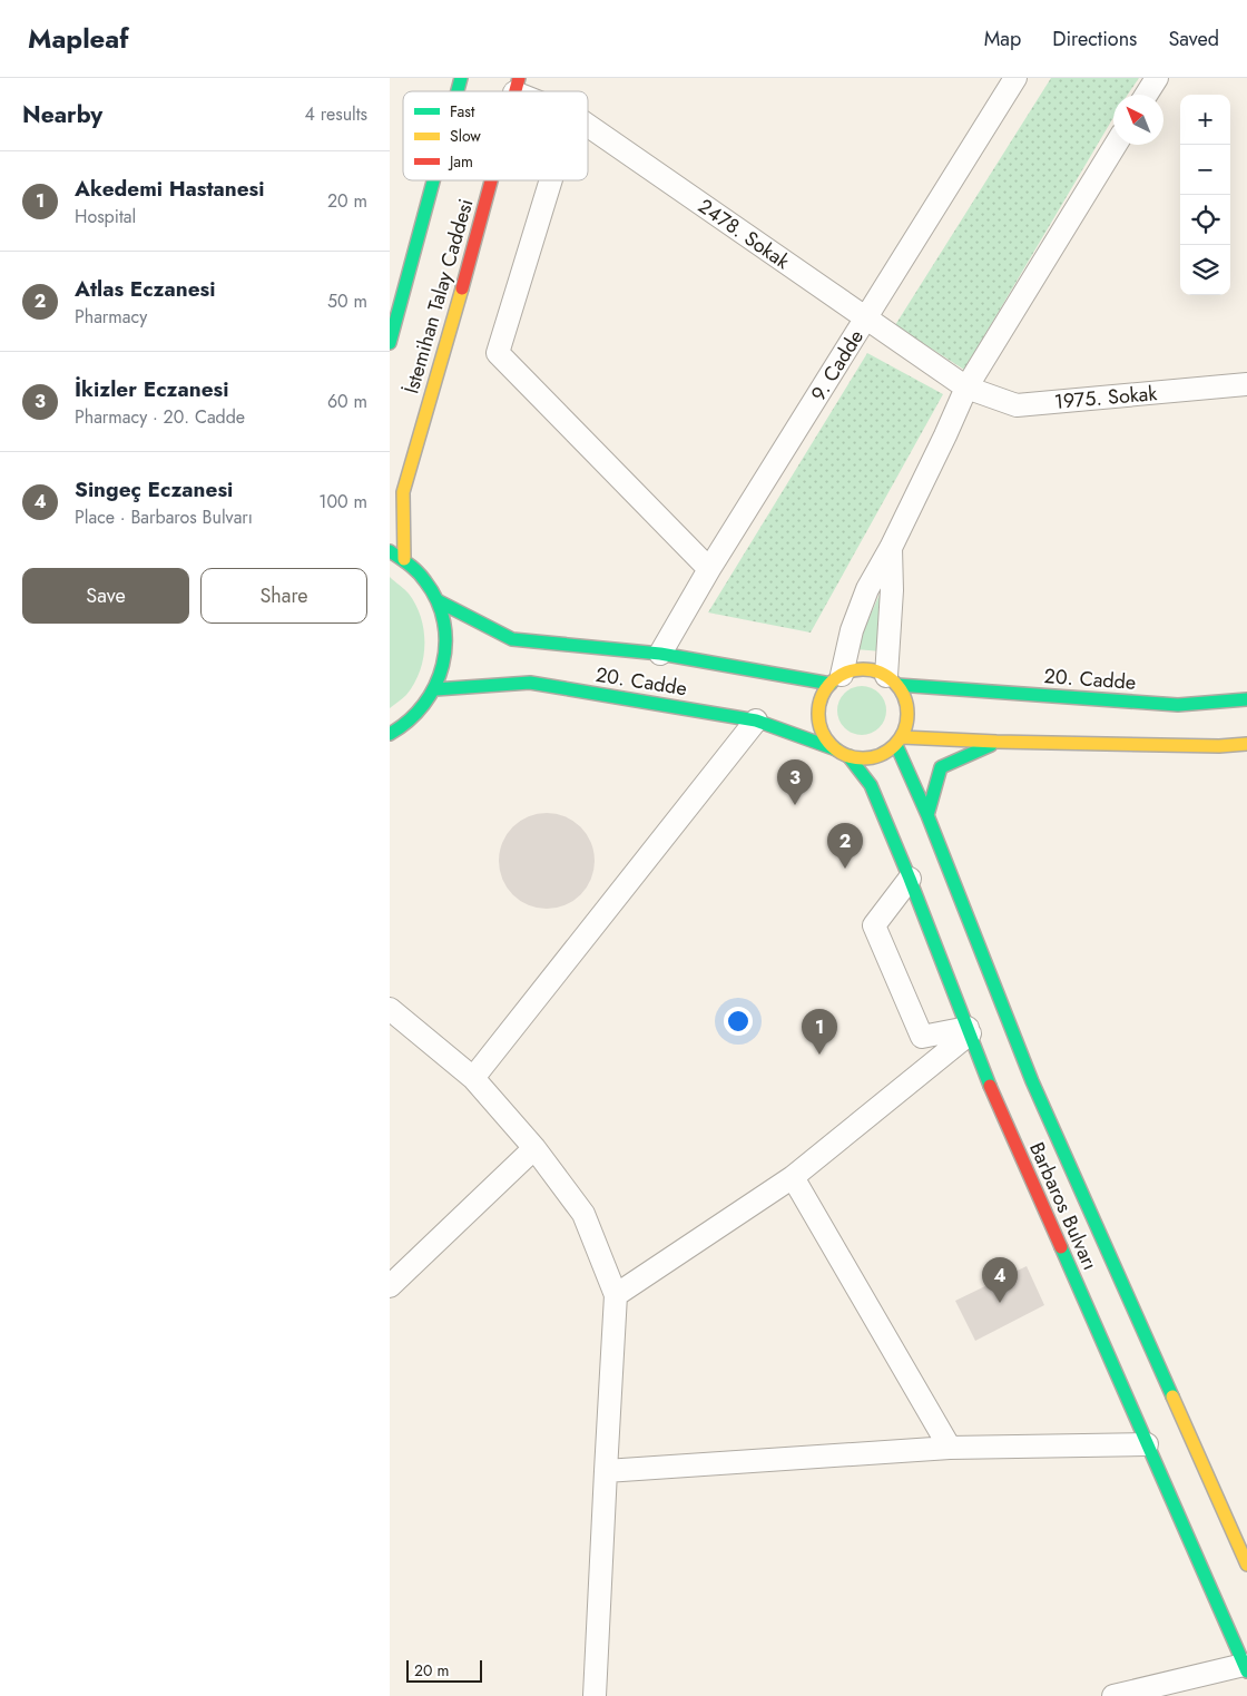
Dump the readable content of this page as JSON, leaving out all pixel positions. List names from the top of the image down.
{
  "streets": {
    "street": [
      "2478. Sokak",
      "İstemihan Talay Caddesi",
      "9. Cadde",
      "1975. Sokak",
      "20. Cadde",
      "Barbaros Bulvarı"
    ]
  },
  "crossings": [
    ["2478. Sokak", "9. Cadde"],
    ["2478. Sokak", "1975. Sokak"],
    ["20. Cadde", "Barbaros Bulvarı"]
  ],
  "legend": ["Fast", "Slow", "Jam"],
  "scale_bar": "20 m",
  "north": "top left",
  "page": {
    "header": "Mapleaf",
    "nav": ["Map", "Directions", "Saved"],
    "heading": ["Nearby", "4 results"],
    "map_buttons": ["+", "−"],
    "list": [
      {
        "mark": "1",
        "name": "Akedemi Hastanesi",
        "note": "Hospital",
        "value": "20 m"
      },
      {
        "mark": "2",
        "name": "Atlas Eczanesi",
        "note": "Pharmacy",
        "value": "50 m"
      },
      {
        "mark": "3",
        "name": "İkizler Eczanesi",
        "note": "Pharmacy · 20. Cadde",
        "value": "60 m"
      },
      {
        "mark": "4",
        "name": "Singeç Eczanesi",
        "note": "Place · Barbaros Bulvarı",
        "value": "100 m"
      }
    ],
    "buttons": ["Save", "Share"],
    "pins": [
      "3",
      "2",
      "1",
      "4"
    ],
    "scale": "20 m"
  }
}
